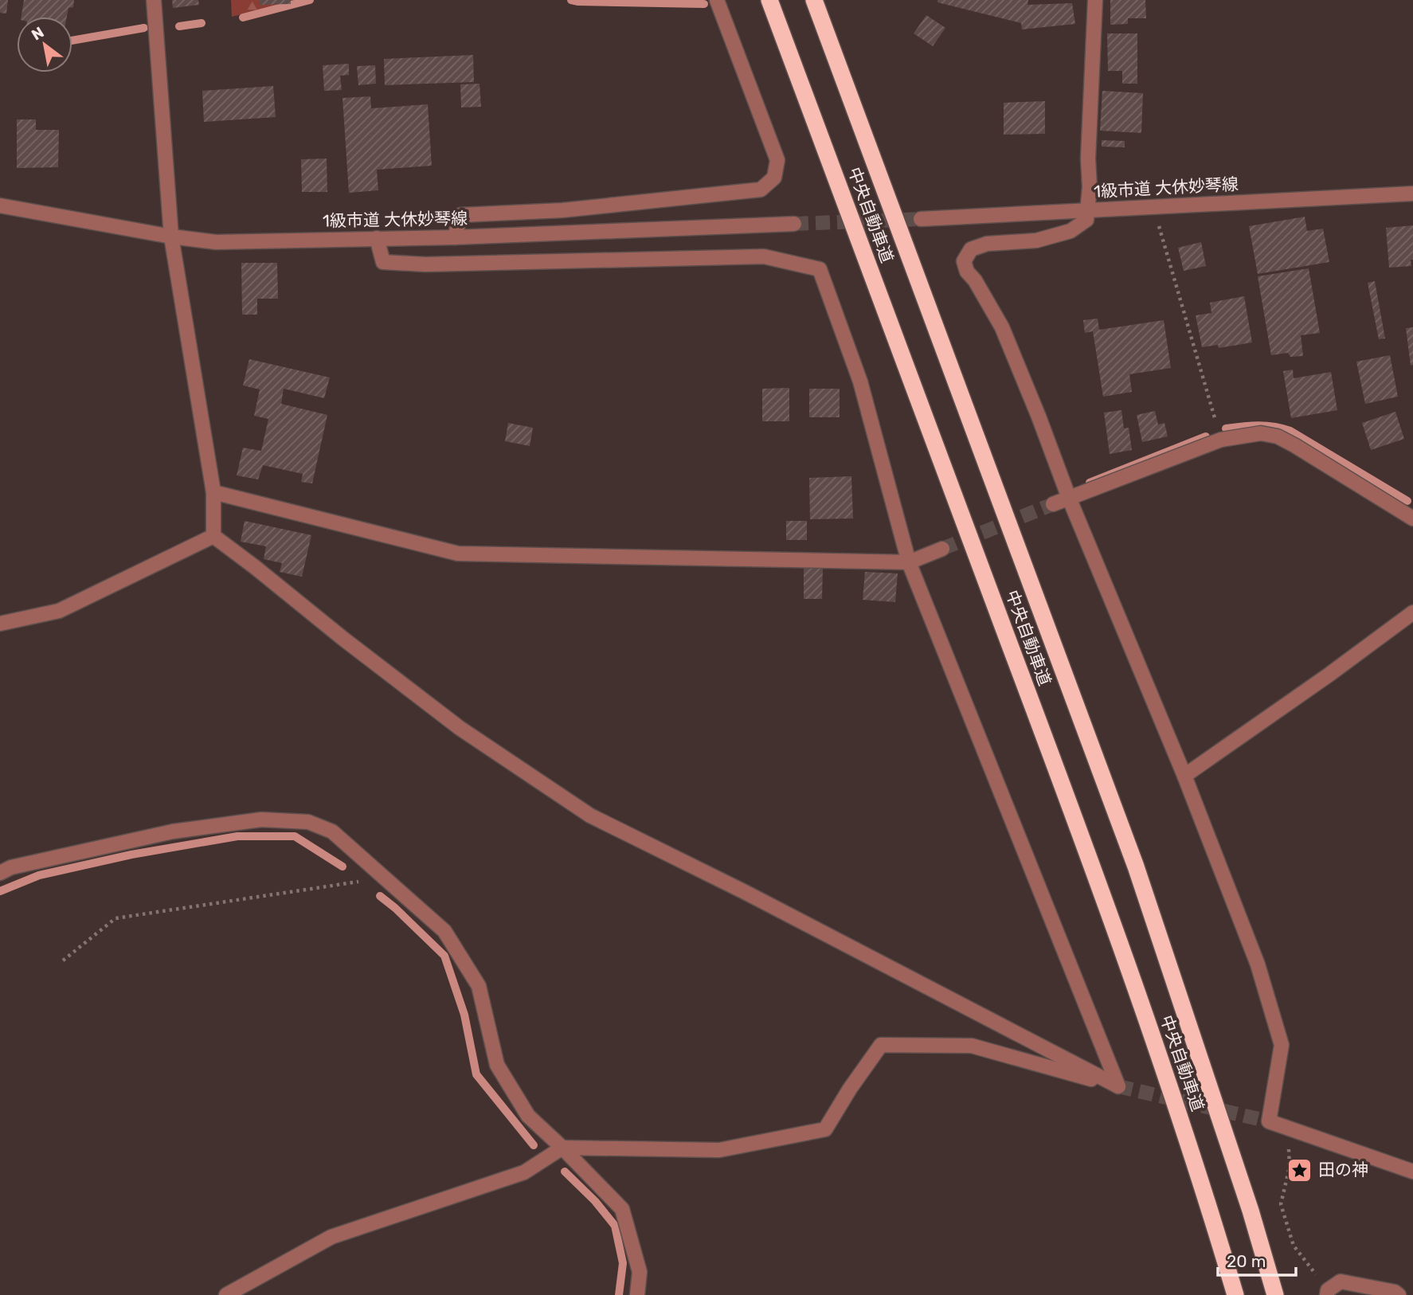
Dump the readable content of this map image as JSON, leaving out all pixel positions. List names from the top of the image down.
{
  "streets": {
    "highway": ["中央自動車道"],
    "street": ["1級市道 大休妙琴線"]
  },
  "places": {
    "place": ["田の神"]
  },
  "scale_bar": "20 m",
  "north": "top left"
}
